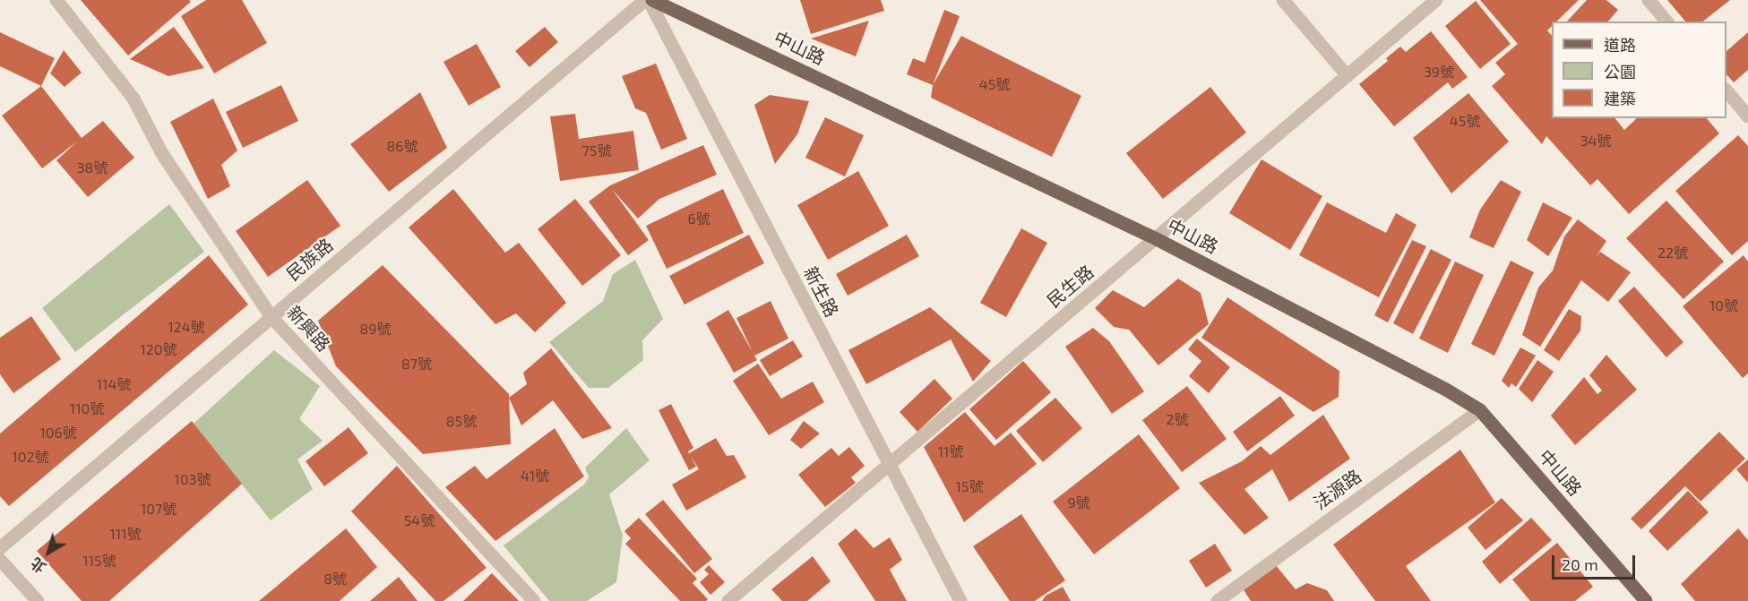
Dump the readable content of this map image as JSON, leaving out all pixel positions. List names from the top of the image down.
{
  "streets": {
    "main road": ["中山路"],
    "street": [
      "民族路",
      "民生路",
      "新生路",
      "新興路",
      "法源路"
    ]
  },
  "crossings": [
    ["中山路", "民族路"],
    ["中山路", "民生路"],
    ["中山路", "新生路"],
    ["中山路", "法源路"],
    ["民族路", "新生路"],
    ["民族路", "新興路"],
    ["民生路", "新生路"]
  ],
  "house_numbers": [
    "39號",
    "45號",
    "45號",
    "34號",
    "86號",
    "75號",
    "38號",
    "6號",
    "22號",
    "10號",
    "124號",
    "89號",
    "120號",
    "87號",
    "114號",
    "110號",
    "2號",
    "85號",
    "106號",
    "11號",
    "102號",
    "41號",
    "103號",
    "15號",
    "9號",
    "107號",
    "54號",
    "111號",
    "115號",
    "8號"
  ],
  "legend": ["道路", "公園", "建築"],
  "scale_bar": "20 m",
  "north": "bottom left"
}
